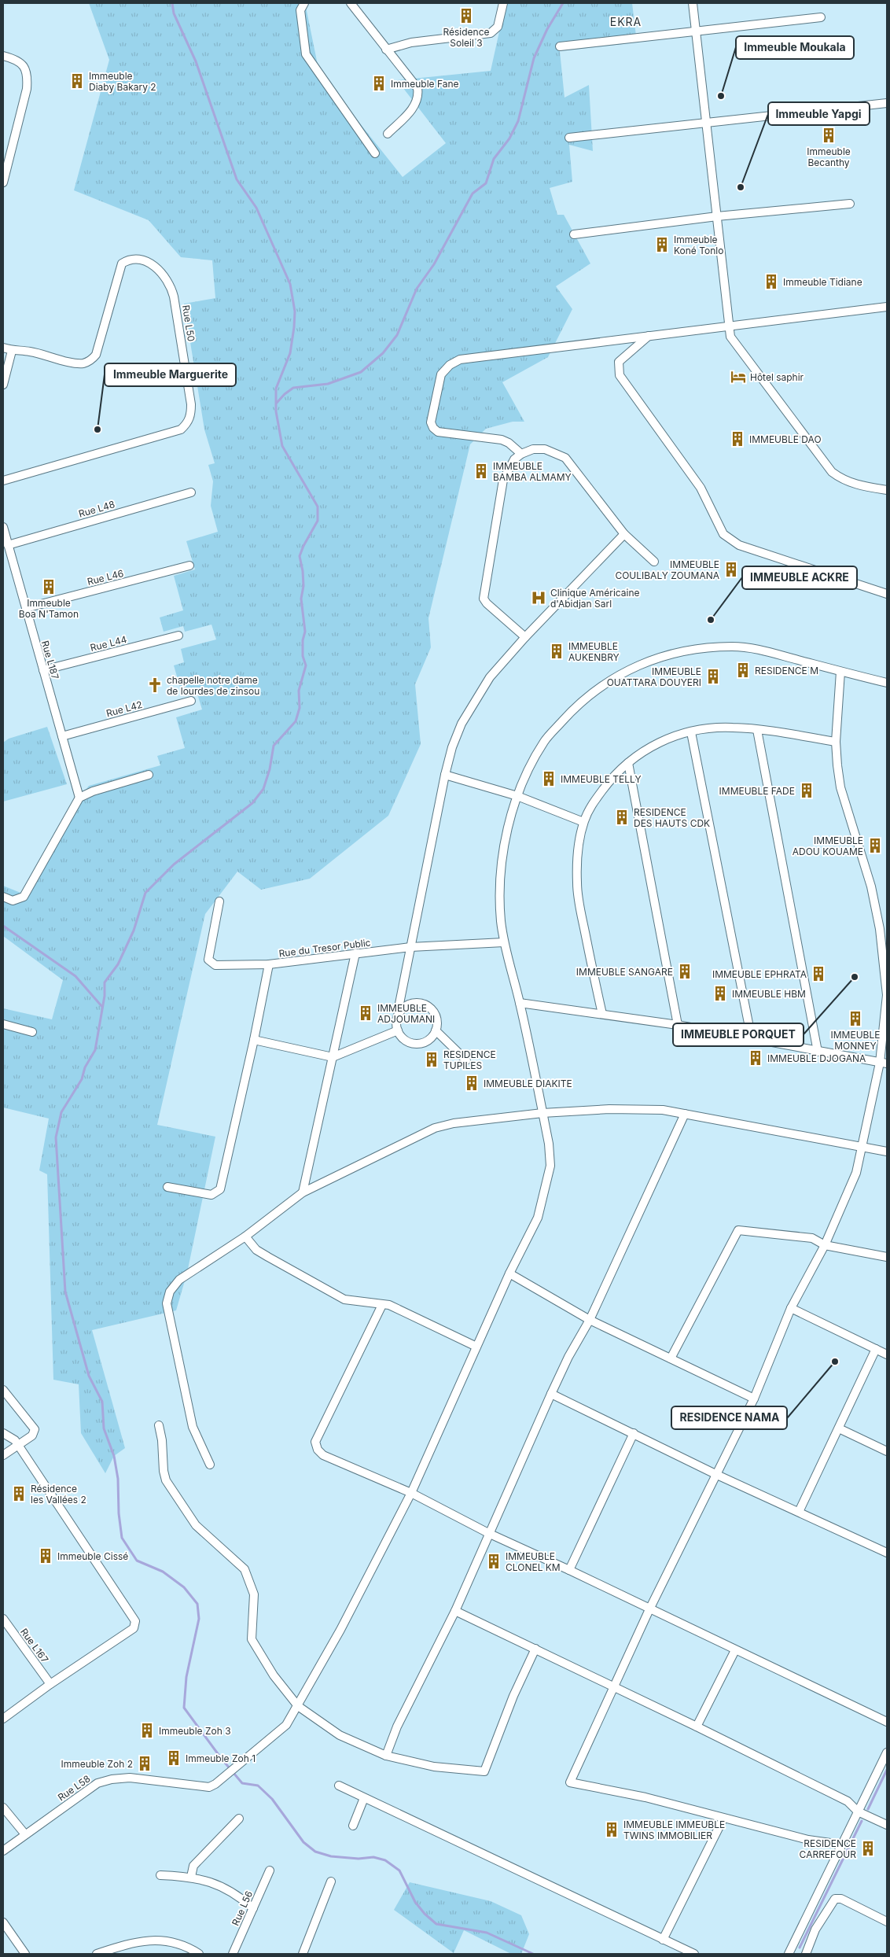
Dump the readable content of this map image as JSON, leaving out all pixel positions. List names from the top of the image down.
{
  "streets": {
    "street": [
      "Rue L50",
      "Rue L48",
      "Rue L46",
      "Rue L44",
      "Rue L187",
      "Rue L42",
      "Rue du Tresor Public",
      "Rue L167",
      "Rue L58",
      "Rue L56"
    ]
  },
  "crossings": [
    ["Rue L48", "Rue L187"],
    ["Rue L46", "Rue L187"],
    ["Rue L44", "Rue L187"],
    ["Rue L187", "Rue L42"]
  ],
  "districts": ["EKRA"],
  "places": {
    "building": [
      "Résidence Soleil 3",
      "Immeuble Diaby Bakary 2",
      "Immeuble Fane",
      "Immeuble Becanthy",
      "Immeuble Koné Tonlo",
      "Immeuble Tidiane",
      "IMMEUBLE DAO",
      "IMMEUBLE BAMBA ALMAMY",
      "IMMEUBLE COULIBALY ZOUMANA",
      "Immeuble Boa N'Tamon",
      "IMMEUBLE AUKENBRY",
      "RESIDENCE M",
      "IMMEUBLE OUATTARA DOUYERI",
      "IMMEUBLE TELLY",
      "IMMEUBLE FADE",
      "RESIDENCE DES HAUTS CDK",
      "IMMEUBLE ADOU KOUAME",
      "IMMEUBLE SANGARE",
      "IMMEUBLE EPHRATA",
      "IMMEUBLE HBM",
      "IMMEUBLE ADJOUMANI",
      "IMMEUBLE MONNEY",
      "IMMEUBLE DJOGANA",
      "RESIDENCE TUPILES",
      "IMMEUBLE DIAKITE",
      "Résidence les Vallées 2",
      "Immeuble Cissé",
      "IMMEUBLE CLONEL KM",
      "Immeuble Zoh 3",
      "Immeuble Zoh 1",
      "Immeuble Zoh 2",
      "IMMEUBLE IMMEUBLE TWINS IMMOBILIER",
      "RESIDENCE CARREFOUR"
    ],
    "other": [
      "Immeuble Moukala",
      "Immeuble Yapgi",
      "Immeuble Marguerite",
      "IMMEUBLE ACKRE",
      "IMMEUBLE PORQUET",
      "RESIDENCE NAMA"
    ],
    "hotel": ["Hôtel saphir"],
    "hospital": ["Clinique Américaine d'Abidjan Sarl"],
    "church": ["chapelle notre dame de lourdes de zinsou"]
  }
}
